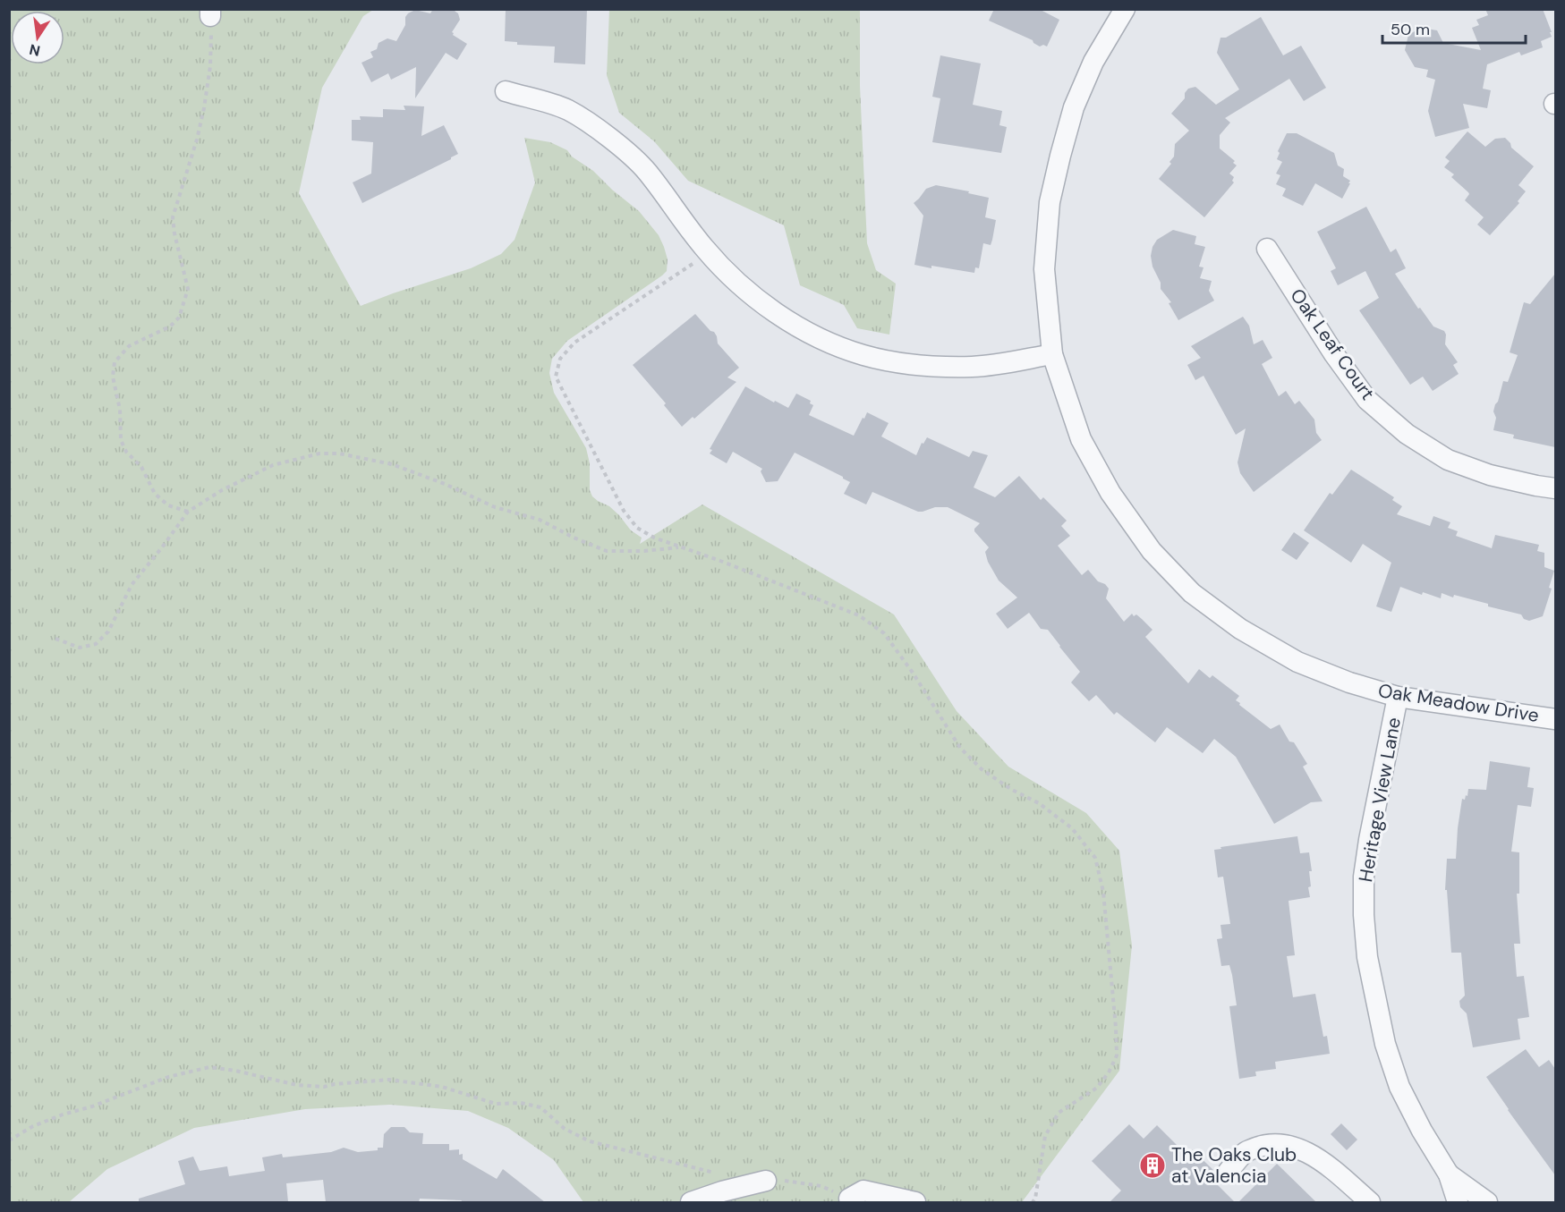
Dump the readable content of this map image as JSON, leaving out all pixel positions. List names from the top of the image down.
{
  "streets": {
    "street": ["Oak Leaf Court", "Oak Meadow Drive", "Heritage View Lane"]
  },
  "crossings": [
    ["Oak Meadow Drive", "Heritage View Lane"]
  ],
  "places": {
    "building": ["The Oaks Club at Valencia"]
  },
  "scale_bar": "50 m",
  "north": "bottom"
}
